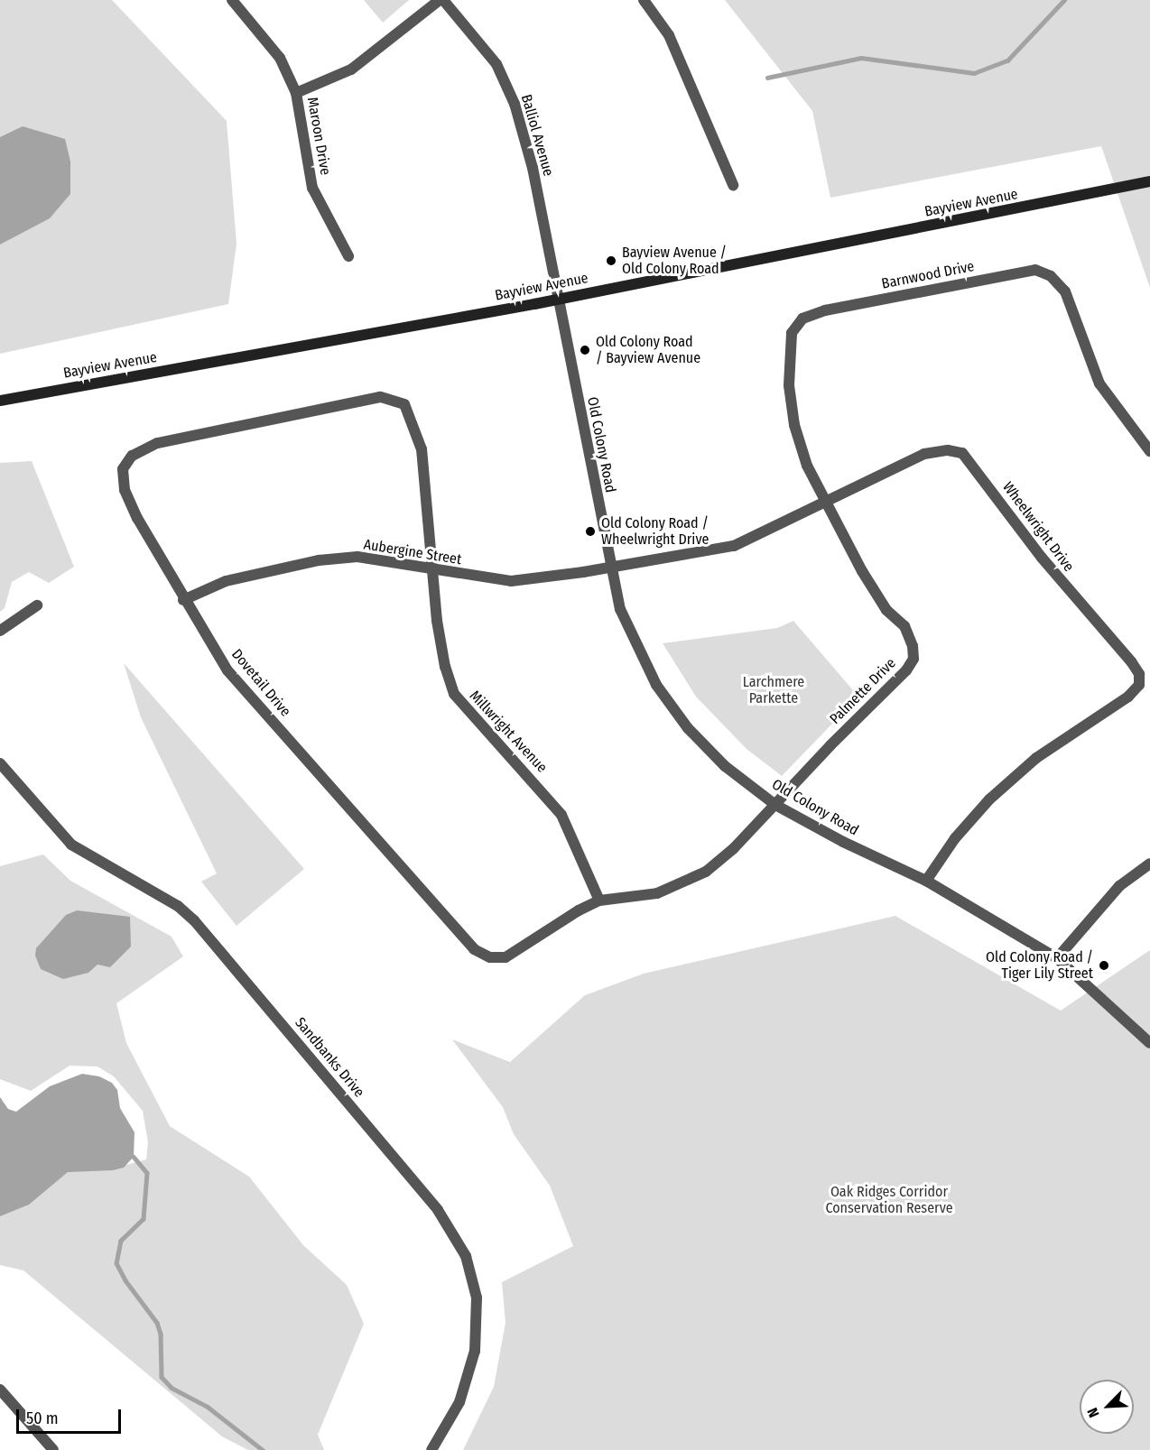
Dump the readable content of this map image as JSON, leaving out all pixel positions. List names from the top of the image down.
{
  "streets": {
    "main road": ["Bayview Avenue"],
    "street": [
      "Balliol Avenue",
      "Maroon Drive",
      "Barnwood Drive",
      "Old Colony Road",
      "Wheelwright Drive",
      "Aubergine Street",
      "Dovetail Drive",
      "Palmette Drive",
      "Millwright Avenue",
      "Sandbanks Drive"
    ]
  },
  "crossings": [
    ["Balliol Avenue", "Bayview Avenue"],
    ["Balliol Avenue", "Old Colony Road"],
    ["Bayview Avenue", "Old Colony Road"],
    ["Barnwood Drive", "Wheelwright Drive"],
    ["Barnwood Drive", "Palmette Drive"],
    ["Old Colony Road", "Wheelwright Drive"],
    ["Old Colony Road", "Aubergine Street"],
    ["Old Colony Road", "Dovetail Drive"],
    ["Old Colony Road", "Palmette Drive"],
    ["Wheelwright Drive", "Aubergine Street"],
    ["Wheelwright Drive", "Palmette Drive"],
    ["Aubergine Street", "Dovetail Drive"],
    ["Aubergine Street", "Millwright Avenue"],
    ["Dovetail Drive", "Palmette Drive"],
    ["Dovetail Drive", "Millwright Avenue"]
  ],
  "parks": ["Larchmere Parkette", "Oak Ridges Corridor Conservation Reserve"],
  "places": [
    "Bayview Avenue / Old Colony Road",
    "Old Colony Road / Bayview Avenue",
    "Old Colony Road / Wheelwright Drive",
    "Old Colony Road / Tiger Lily Street"
  ],
  "scale_bar": "50 m",
  "north": "bottom left"
}
